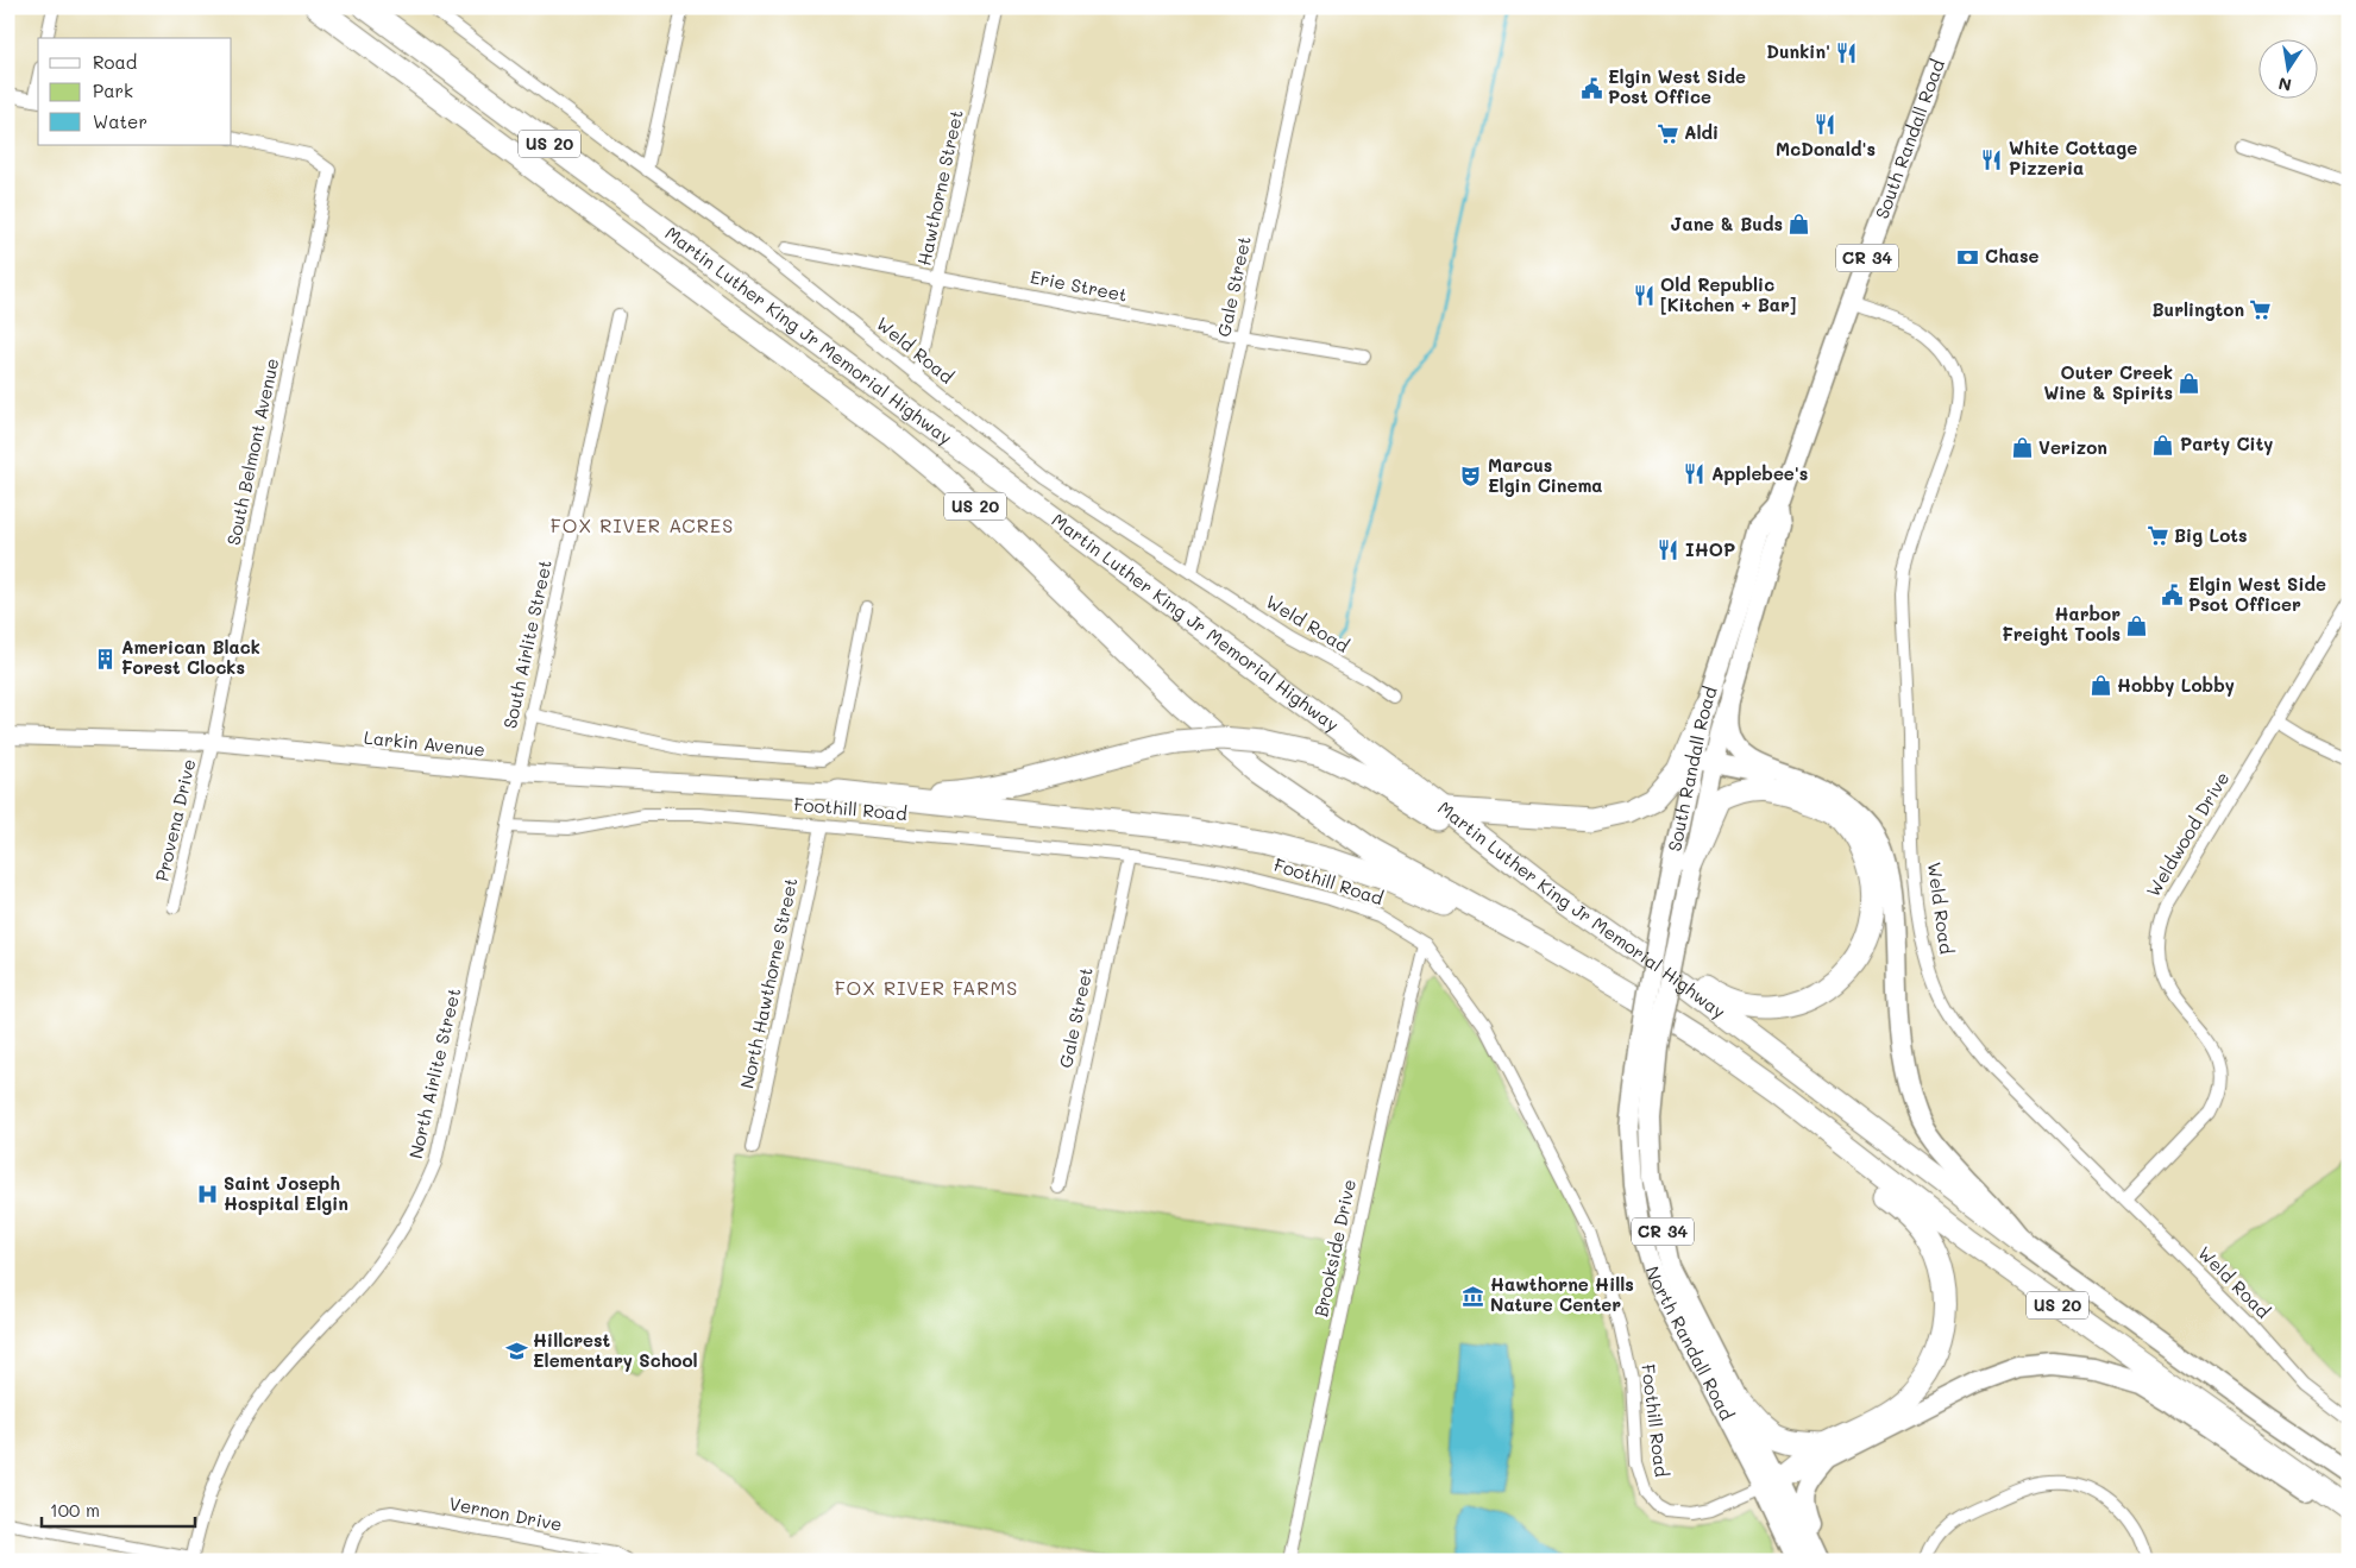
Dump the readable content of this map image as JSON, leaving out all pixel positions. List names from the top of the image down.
{
  "streets": {
    "highway": ["US 20", "Martin Luther King Jr Memorial Highway"],
    "main road": [
      "South Randall Road",
      "CR 34",
      "Larkin Avenue",
      "North Randall Road"
    ],
    "street": [
      "Hawthorne Street",
      "Erie Street",
      "Gale Street",
      "Weld Road",
      "South Belmont Avenue",
      "South Airlite Street",
      "Foothill Road",
      "Provena Drive",
      "Weldwood Drive",
      "North Hawthorne Street",
      "North Airlite Street",
      "Brookside Drive",
      "Vernon Drive"
    ]
  },
  "crossings": [
    ["South Randall Road", "Weld Road"],
    ["South Randall Road", "North Randall Road"],
    ["US 20", "Martin Luther King Jr Memorial Highway"],
    ["Hawthorne Street", "Erie Street"],
    ["Hawthorne Street", "Weld Road"],
    ["Erie Street", "Gale Street"],
    ["Gale Street", "Weld Road"],
    ["Gale Street", "Foothill Road"],
    ["Weld Road", "Weldwood Drive"],
    ["South Belmont Avenue", "Larkin Avenue"],
    ["South Belmont Avenue", "Provena Drive"],
    ["South Airlite Street", "Larkin Avenue"],
    ["South Airlite Street", "North Airlite Street"],
    ["Larkin Avenue", "Provena Drive"],
    ["Larkin Avenue", "North Airlite Street"],
    ["Foothill Road", "North Hawthorne Street"],
    ["Foothill Road", "North Airlite Street"],
    ["Foothill Road", "Brookside Drive"],
    ["Foothill Road", "North Randall Road"]
  ],
  "districts": ["FOX RIVER ACRES", "FOX RIVER FARMS"],
  "places": {
    "restaurant": [
      "Dunkin'",
      "McDonald's",
      "White Cottage Pizzeria",
      "Old Republic [Kitchen + Bar]",
      "Applebee's",
      "IHOP"
    ],
    "public building": ["Elgin West Side Post Office", "Elgin West Side Psot Officer"],
    "supermarket": ["Aldi", "Burlington", "Big Lots"],
    "shop": [
      "Jane & Buds",
      "Outer Creek Wine & Spirits",
      "Party City",
      "Verizon",
      "Harbor Freight Tools",
      "Hobby Lobby"
    ],
    "bank": ["Chase"],
    "theatre": ["Marcus Elgin Cinema"],
    "building": ["American Black Forest Clocks"],
    "hospital": ["Saint Joseph Hospital Elgin"],
    "museum": ["Hawthorne Hills Nature Center"],
    "school or university": ["Hillcrest Elementary School"]
  },
  "legend": ["Road", "Park", "Water"],
  "scale_bar": "100 m",
  "north": "bottom"
}
